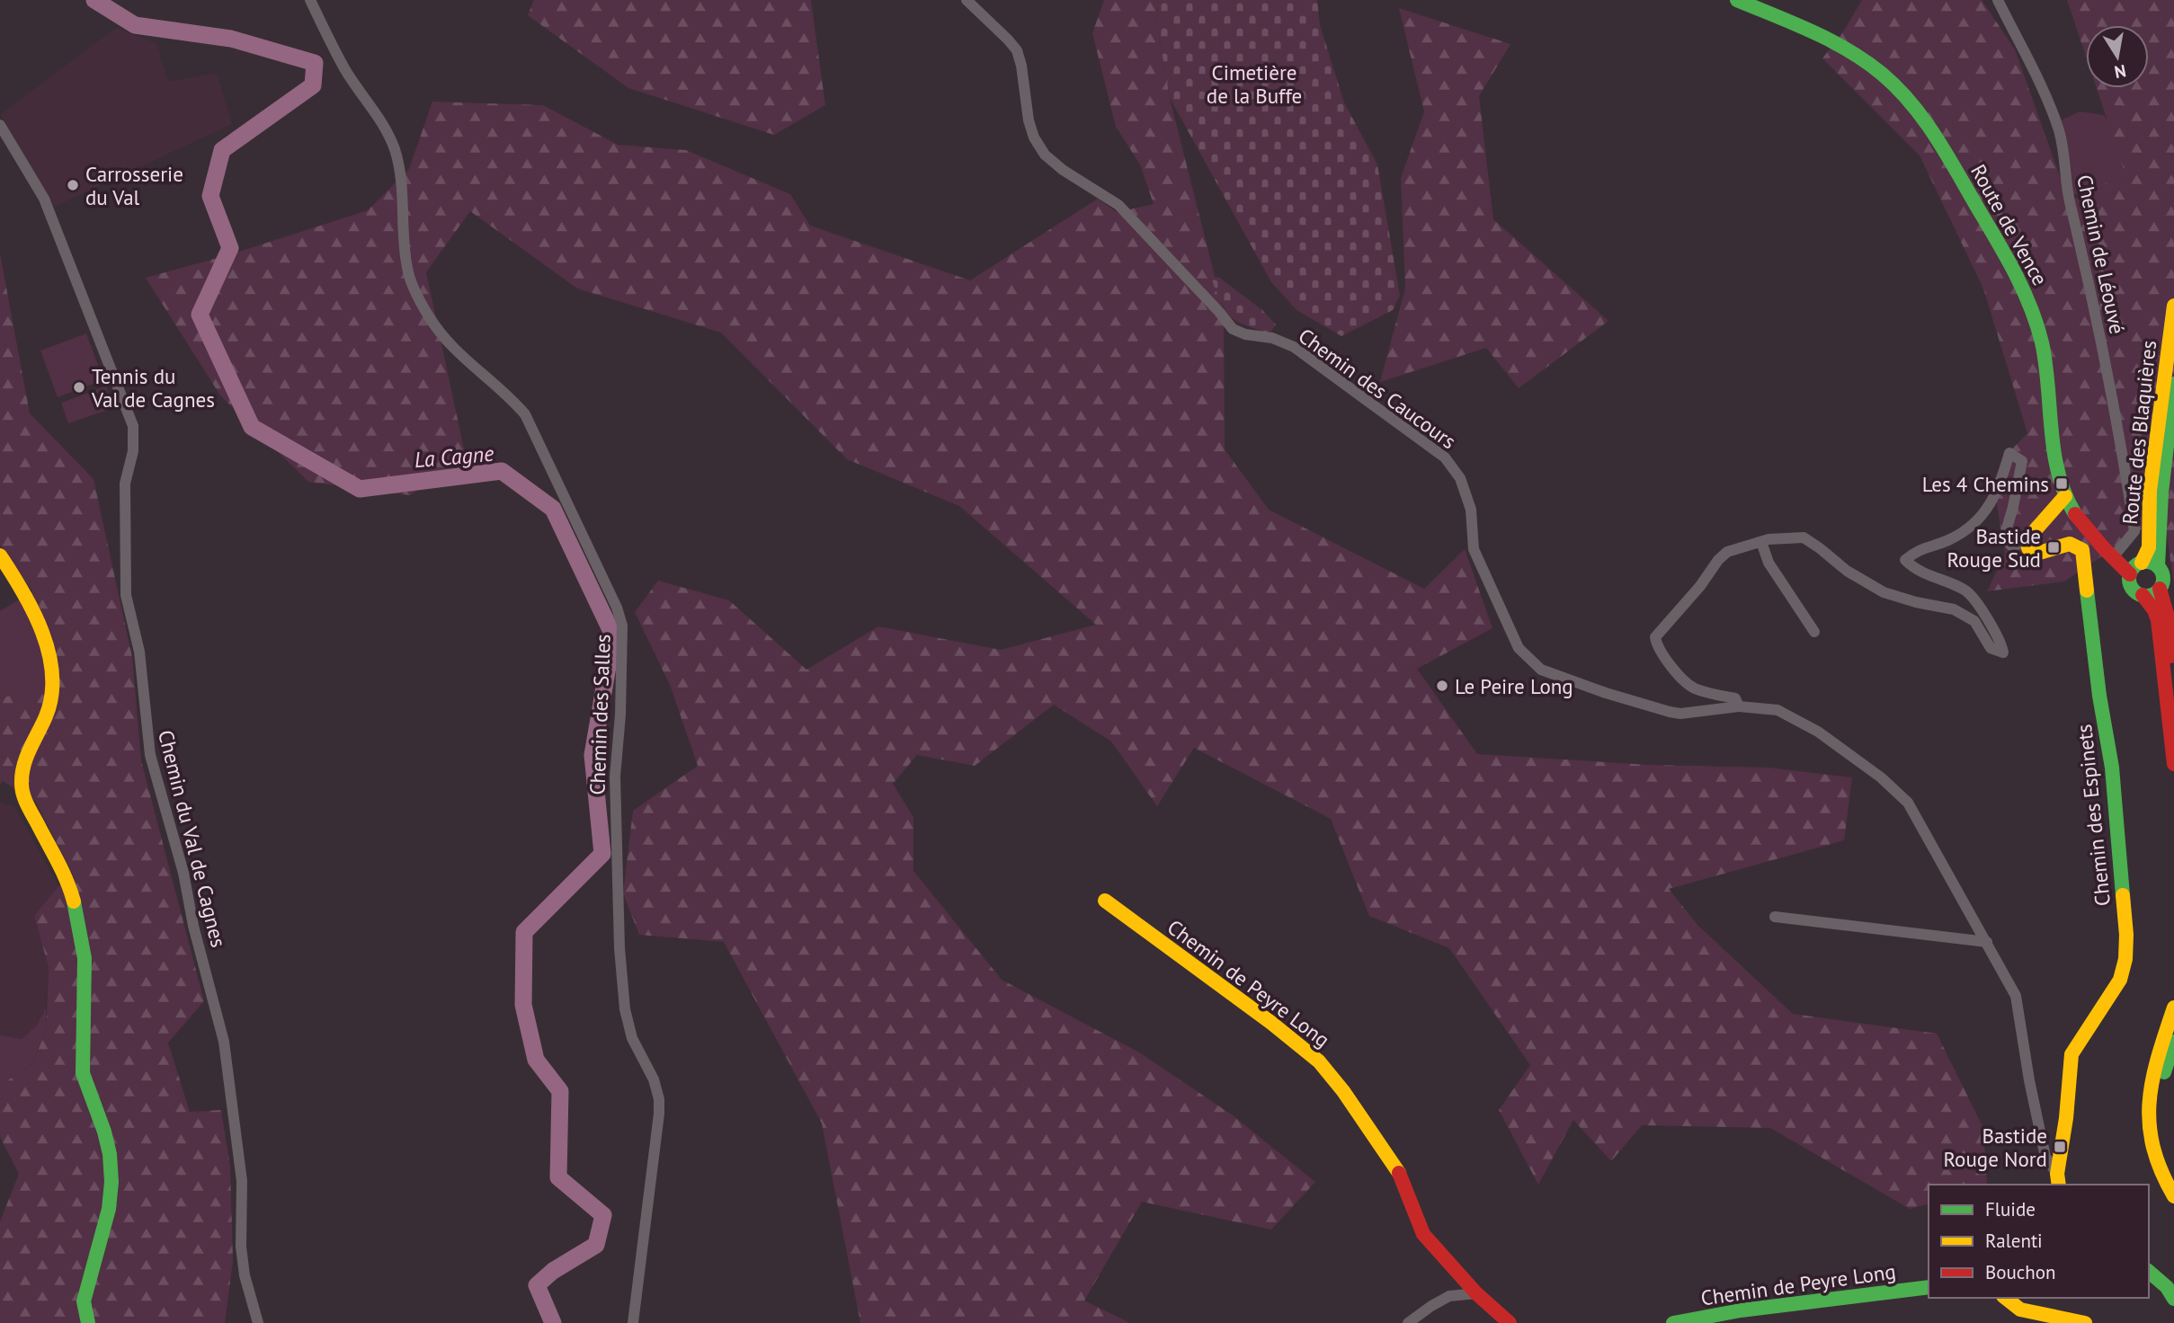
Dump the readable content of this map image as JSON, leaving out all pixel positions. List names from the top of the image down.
{
  "streets": {
    "street": [
      "Route de Vence",
      "Chemin de Léouvé",
      "Chemin des Caucours",
      "Route des Blaquières",
      "Chemin des Salles",
      "Chemin des Espinets",
      "Chemin du Val de Cagnes",
      "Chemin de Peyre Long"
    ]
  },
  "crossings": [
    ["Route de Vence", "Chemin de Léouvé"]
  ],
  "water": ["La Cagne"],
  "parks": ["Cimetière de la Buffe"],
  "places": {
    "other": ["Carrosserie du Val", "Tennis du Val de Cagnes", "Le Peire Long"],
    "transit": ["Les 4 Chemins", "Bastide Rouge Sud", "Bastide Rouge Nord"]
  },
  "legend": ["Fluide", "Ralenti", "Bouchon"],
  "north": "bottom"
}
